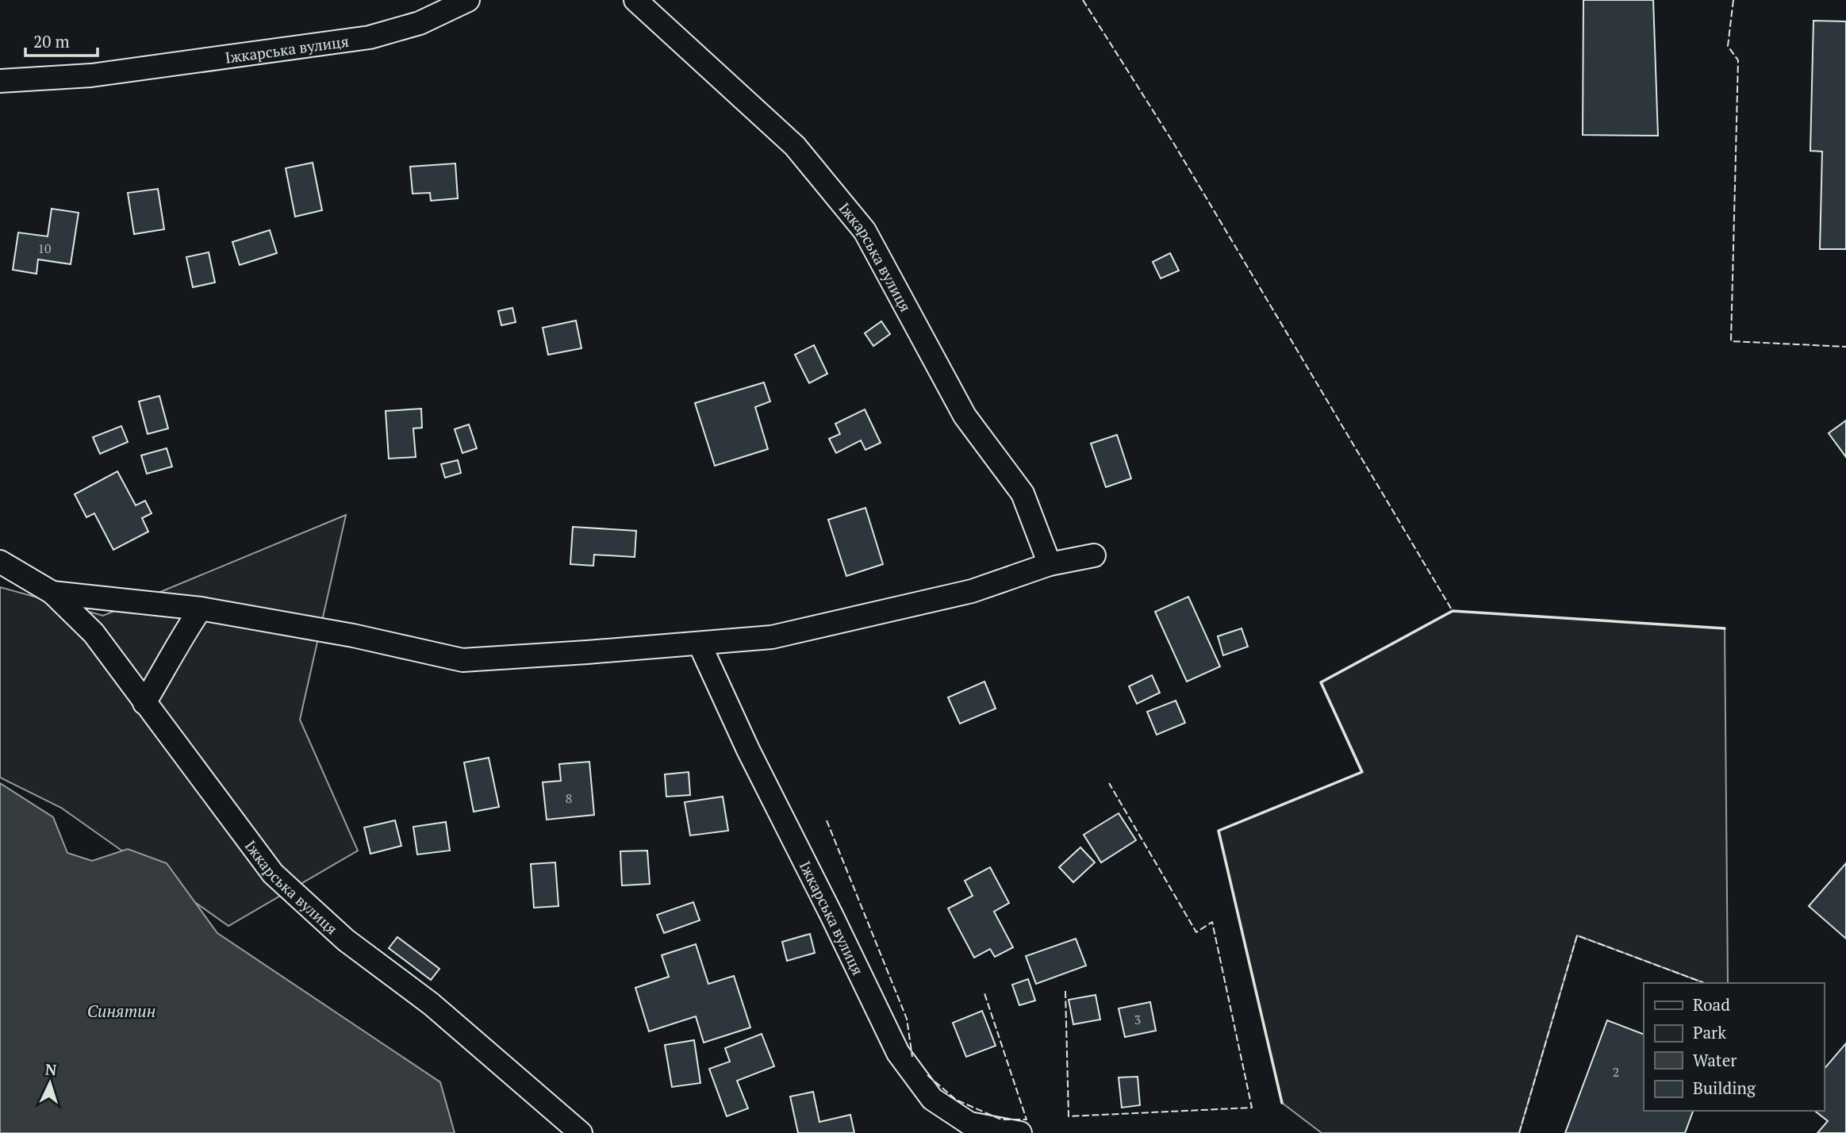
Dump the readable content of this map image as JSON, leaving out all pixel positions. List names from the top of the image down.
{
  "streets": {
    "street": ["Іжкарська вулиця"]
  },
  "water": ["Синятин"],
  "house_numbers": [
    "10",
    "8",
    "3",
    "2"
  ],
  "legend": [
    "Road",
    "Park",
    "Water",
    "Building"
  ],
  "scale_bar": "20 m",
  "north": "top"
}
